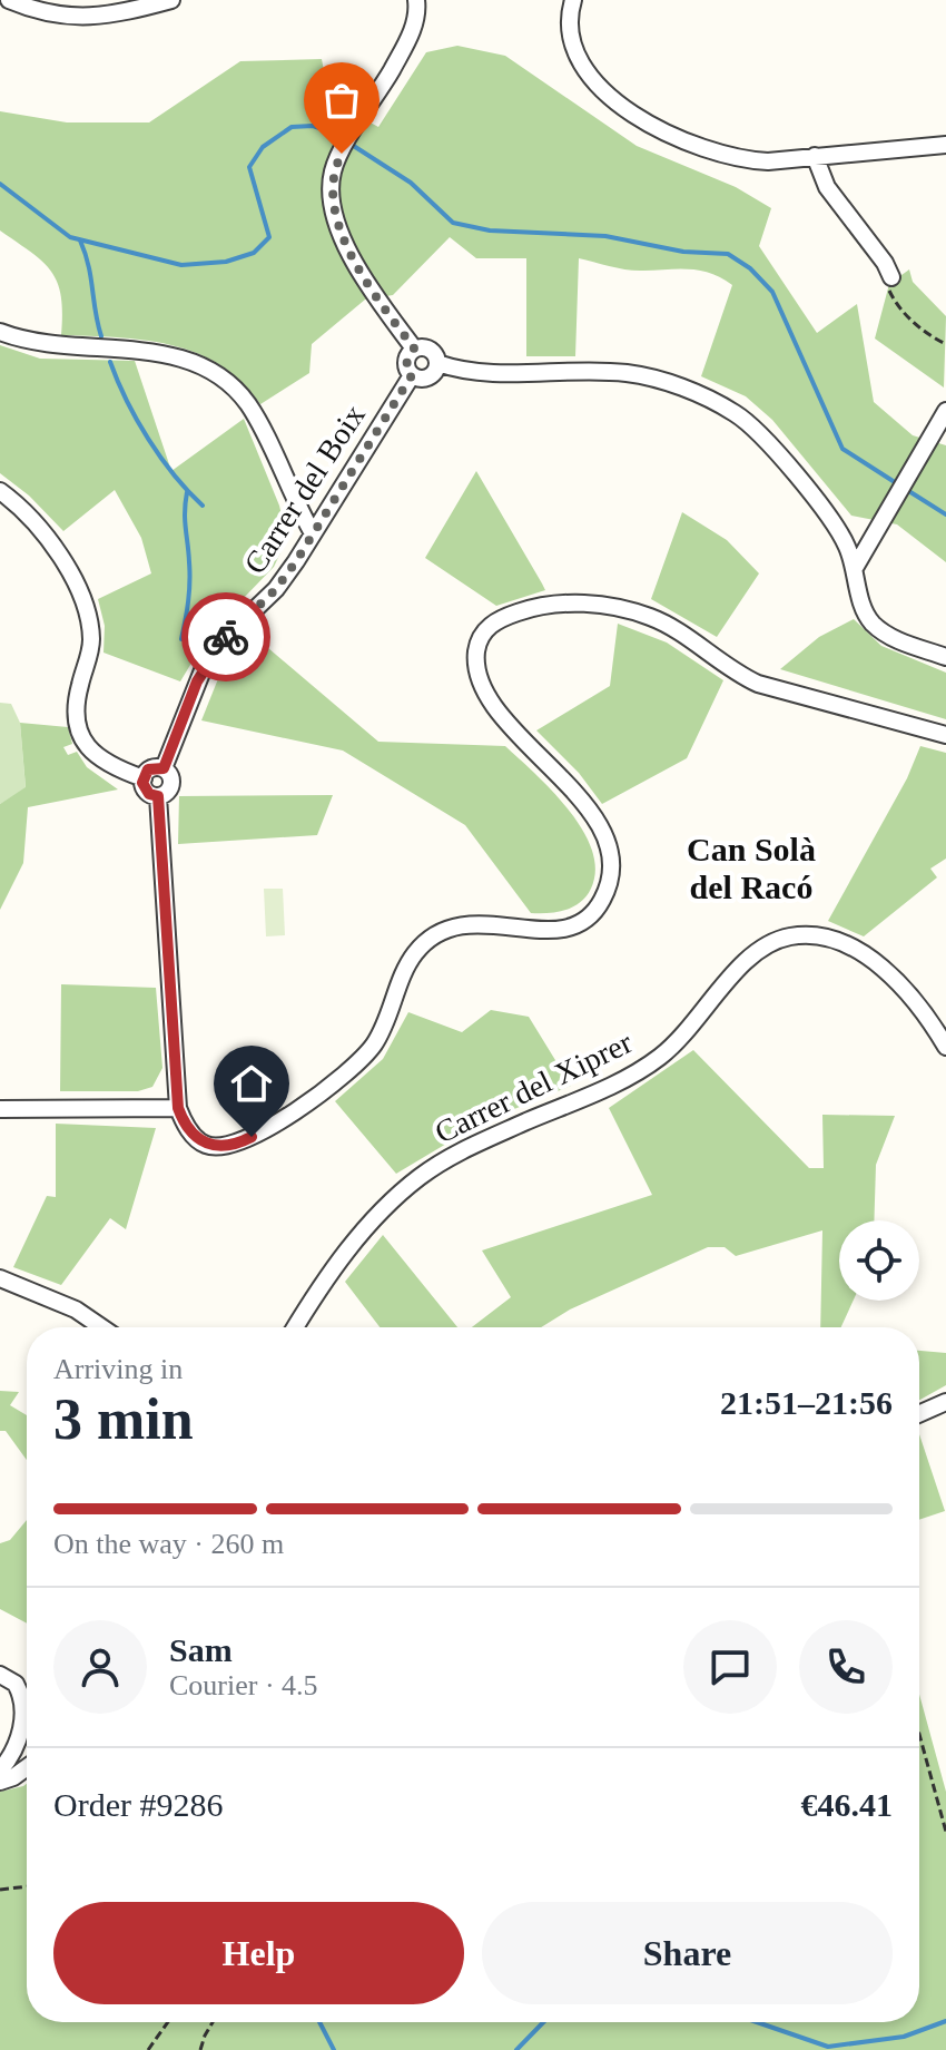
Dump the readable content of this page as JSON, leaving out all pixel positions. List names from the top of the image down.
{
  "streets": {
    "street": ["Carrer del Boix", "Carrer del Xiprer"]
  },
  "districts": ["Can Solà del Racó"],
  "page": {
    "heading": ["3 min", "Arriving in", "21:51–21:56"],
    "panel": [
      "Sam",
      "Courier · 4.5",
      "Order #9286",
      "€46.41"
    ],
    "bar": "On the way · 260 m",
    "buttons": ["Help", "Share"]
  }
}
